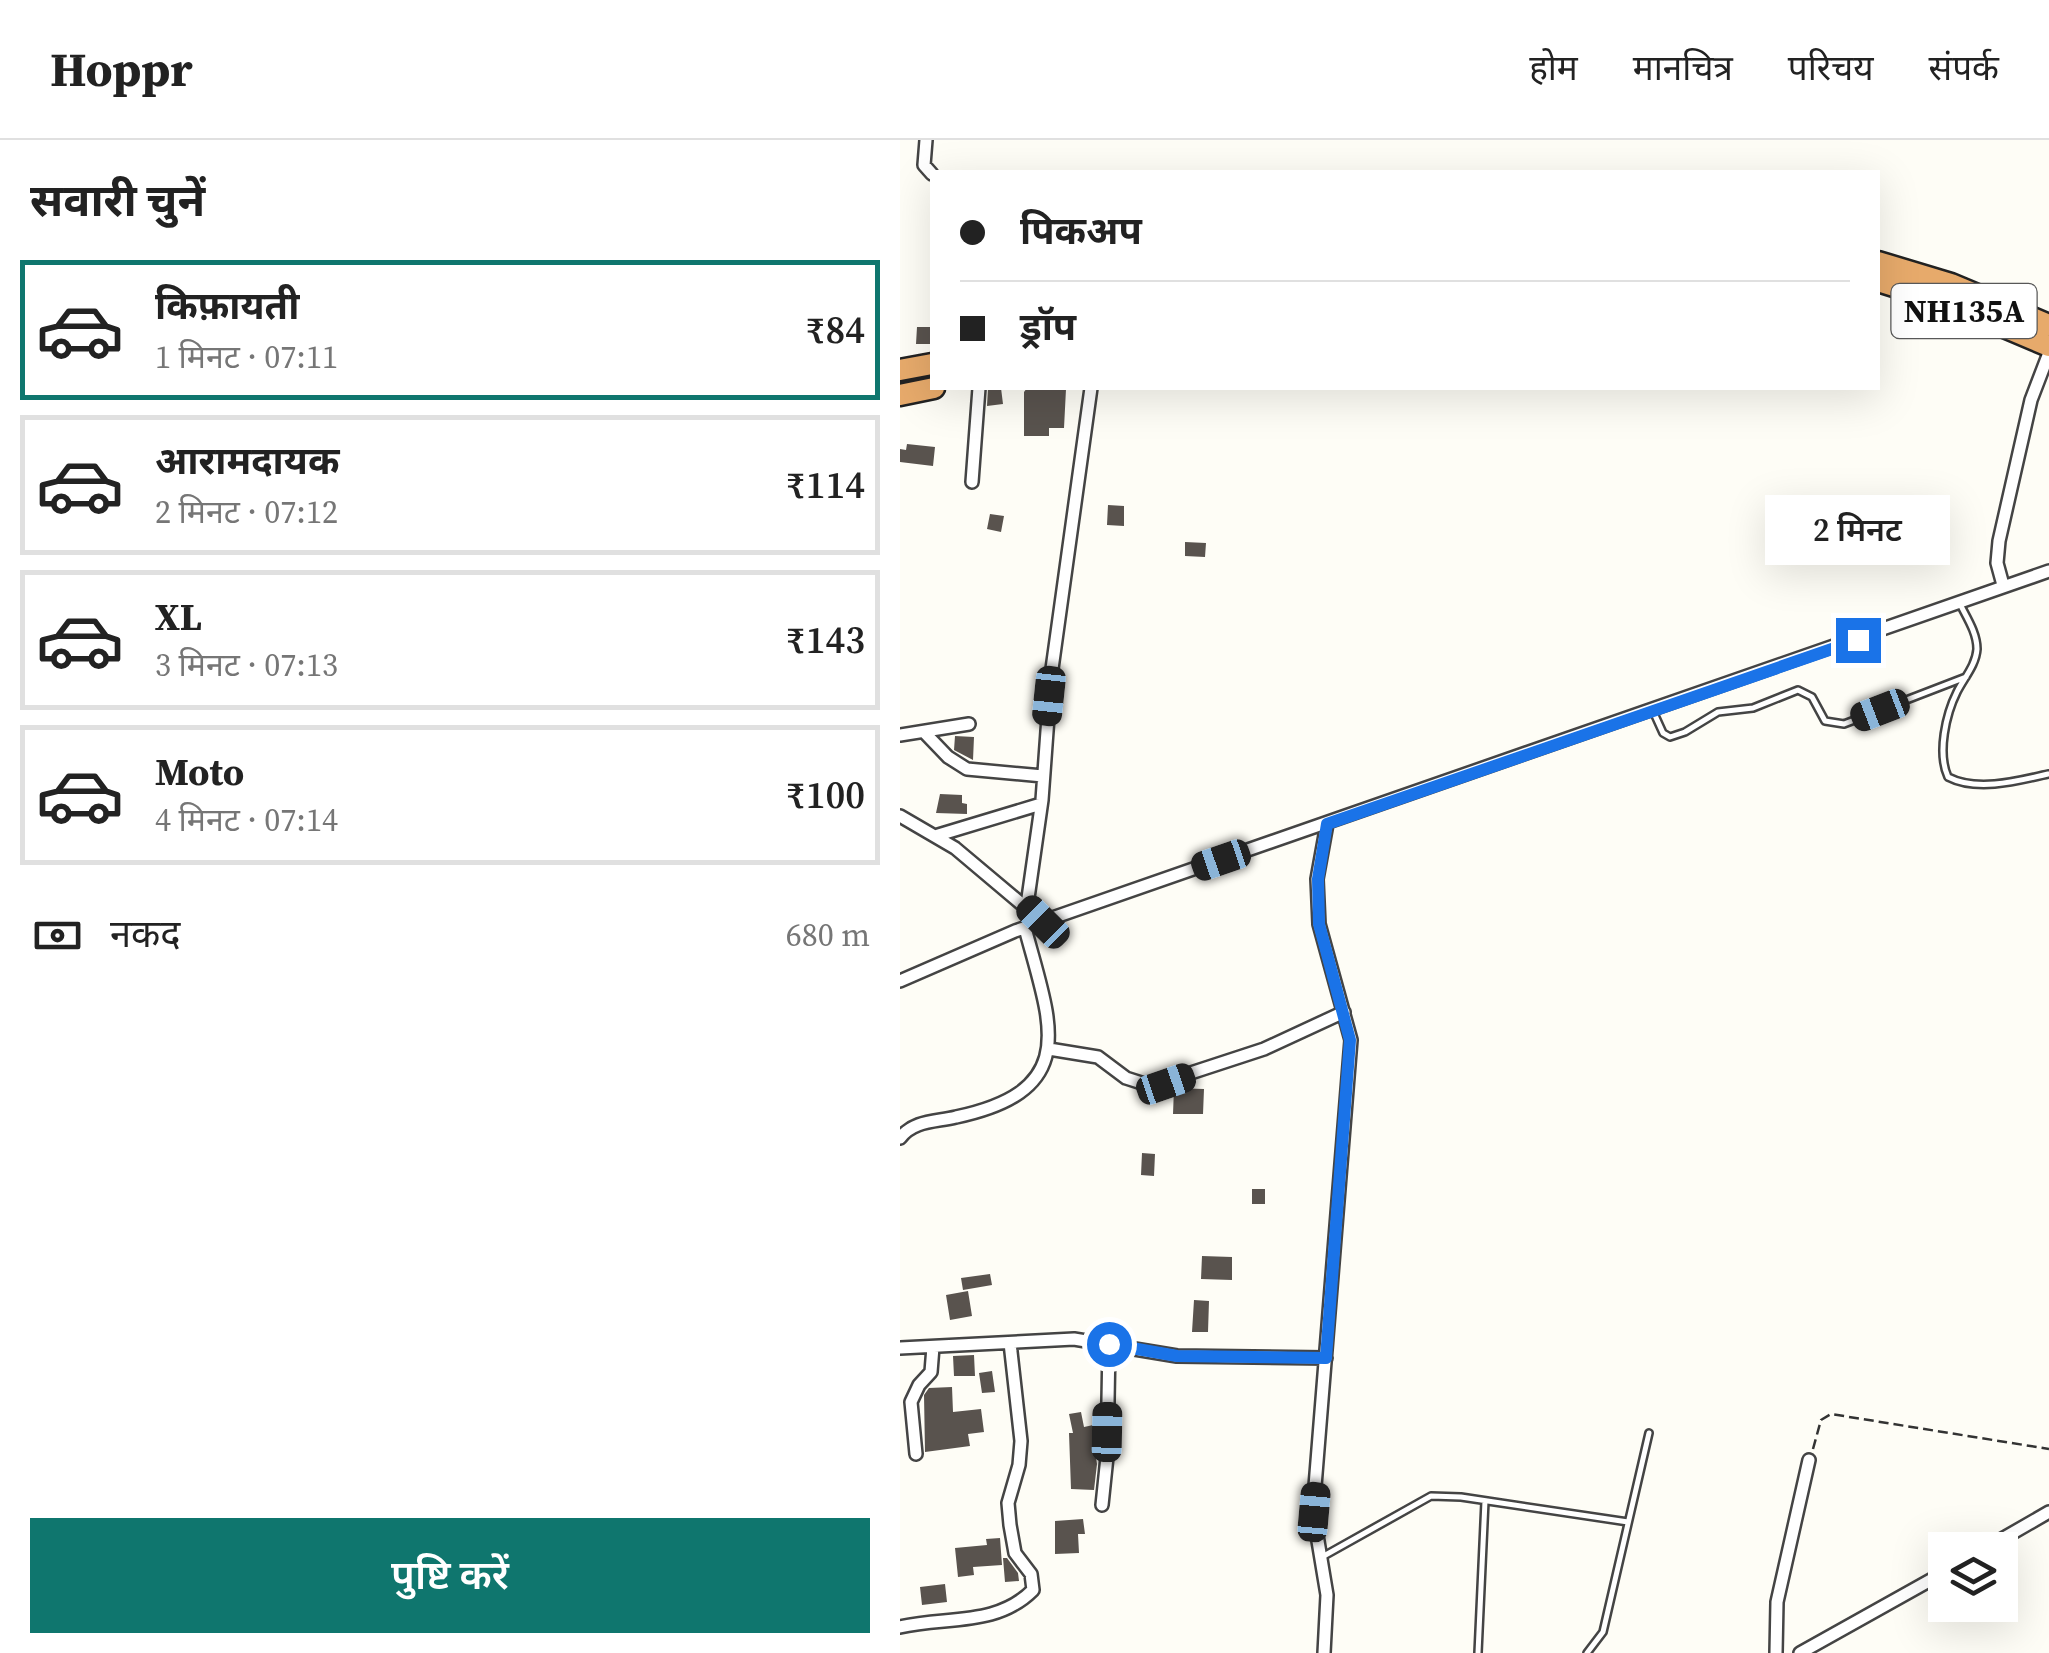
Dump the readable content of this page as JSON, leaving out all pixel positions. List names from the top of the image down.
{
  "streets": {
    "highway": ["NH135A"]
  },
  "page": {
    "header": "Hoppr",
    "nav": [
      "होम",
      "मानचित्र",
      "परिचय",
      "संपर्क"
    ],
    "heading": "सवारी चुनें",
    "banner": ["पिकअप", "ड्रॉप"],
    "list": [
      {
        "name": "किफ़ायती",
        "note": "1 मिनट · 07:11",
        "value": "₹84"
      },
      {
        "name": "आरामदायक",
        "note": "2 मिनट · 07:12",
        "value": "₹114"
      },
      {
        "name": "XL",
        "note": "3 मिनट · 07:13",
        "value": "₹143"
      },
      {
        "name": "Moto",
        "note": "4 मिनट · 07:14",
        "value": "₹100"
      }
    ],
    "bubble": "2 मिनट",
    "pay": ["नकद", "680 m"],
    "buttons": "पुष्टि करें"
  }
}
